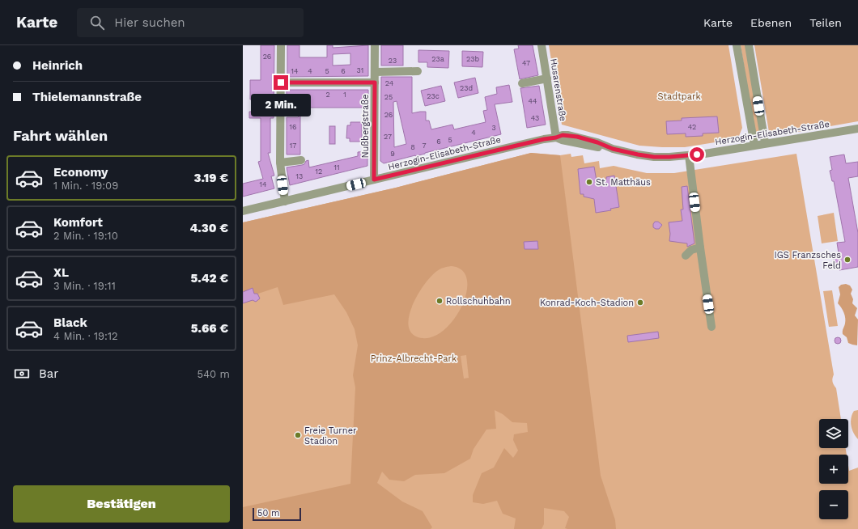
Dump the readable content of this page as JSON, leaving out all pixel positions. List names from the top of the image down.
{
  "streets": {
    "street": ["Husarenstraße", "Nußbergstraße", "Herzogin-Elisabeth-Straße"]
  },
  "crossings": [
    ["Husarenstraße", "Herzogin-Elisabeth-Straße"],
    ["Nußbergstraße", "Herzogin-Elisabeth-Straße"]
  ],
  "parks": ["Stadtpark", "Prinz-Albrecht-Park"],
  "places": [
    "St. Matthäus",
    "IGS Franzsches Feld",
    "Rollschuhbahn",
    "Konrad-Koch-Stadion",
    "Freie Turner Stadion"
  ],
  "house_numbers": [
    "26",
    "23a",
    "23b",
    "23",
    "47",
    "31",
    "14",
    "4",
    "5",
    "6",
    "24",
    "23d",
    "2",
    "1",
    "23c",
    "25",
    "44",
    "26",
    "43",
    "16",
    "42",
    "3",
    "4",
    "27",
    "5",
    "6",
    "17",
    "7",
    "8",
    "9",
    "11",
    "12",
    "13",
    "14"
  ],
  "scale_bar": "50 m",
  "page": {
    "header": "Karte",
    "search": "Hier suchen",
    "nav": ["Karte", "Ebenen", "Teilen"],
    "banner": ["Heinrich", "Thielemannstraße"],
    "bubble": "2 Min.",
    "heading": "Fahrt wählen",
    "list": [
      {
        "name": "Economy",
        "note": "1 Min. · 19:09",
        "value": "3.19 €"
      },
      {
        "name": "Komfort",
        "note": "2 Min. · 19:10",
        "value": "4.30 €"
      },
      {
        "name": "XL",
        "note": "3 Min. · 19:11",
        "value": "5.42 €"
      },
      {
        "name": "Black",
        "note": "4 Min. · 19:12",
        "value": "5.66 €"
      }
    ],
    "pay": ["Bar", "540 m"],
    "map_buttons": ["+", "−"],
    "buttons": "Bestätigen",
    "scale": "50 m"
  }
}
